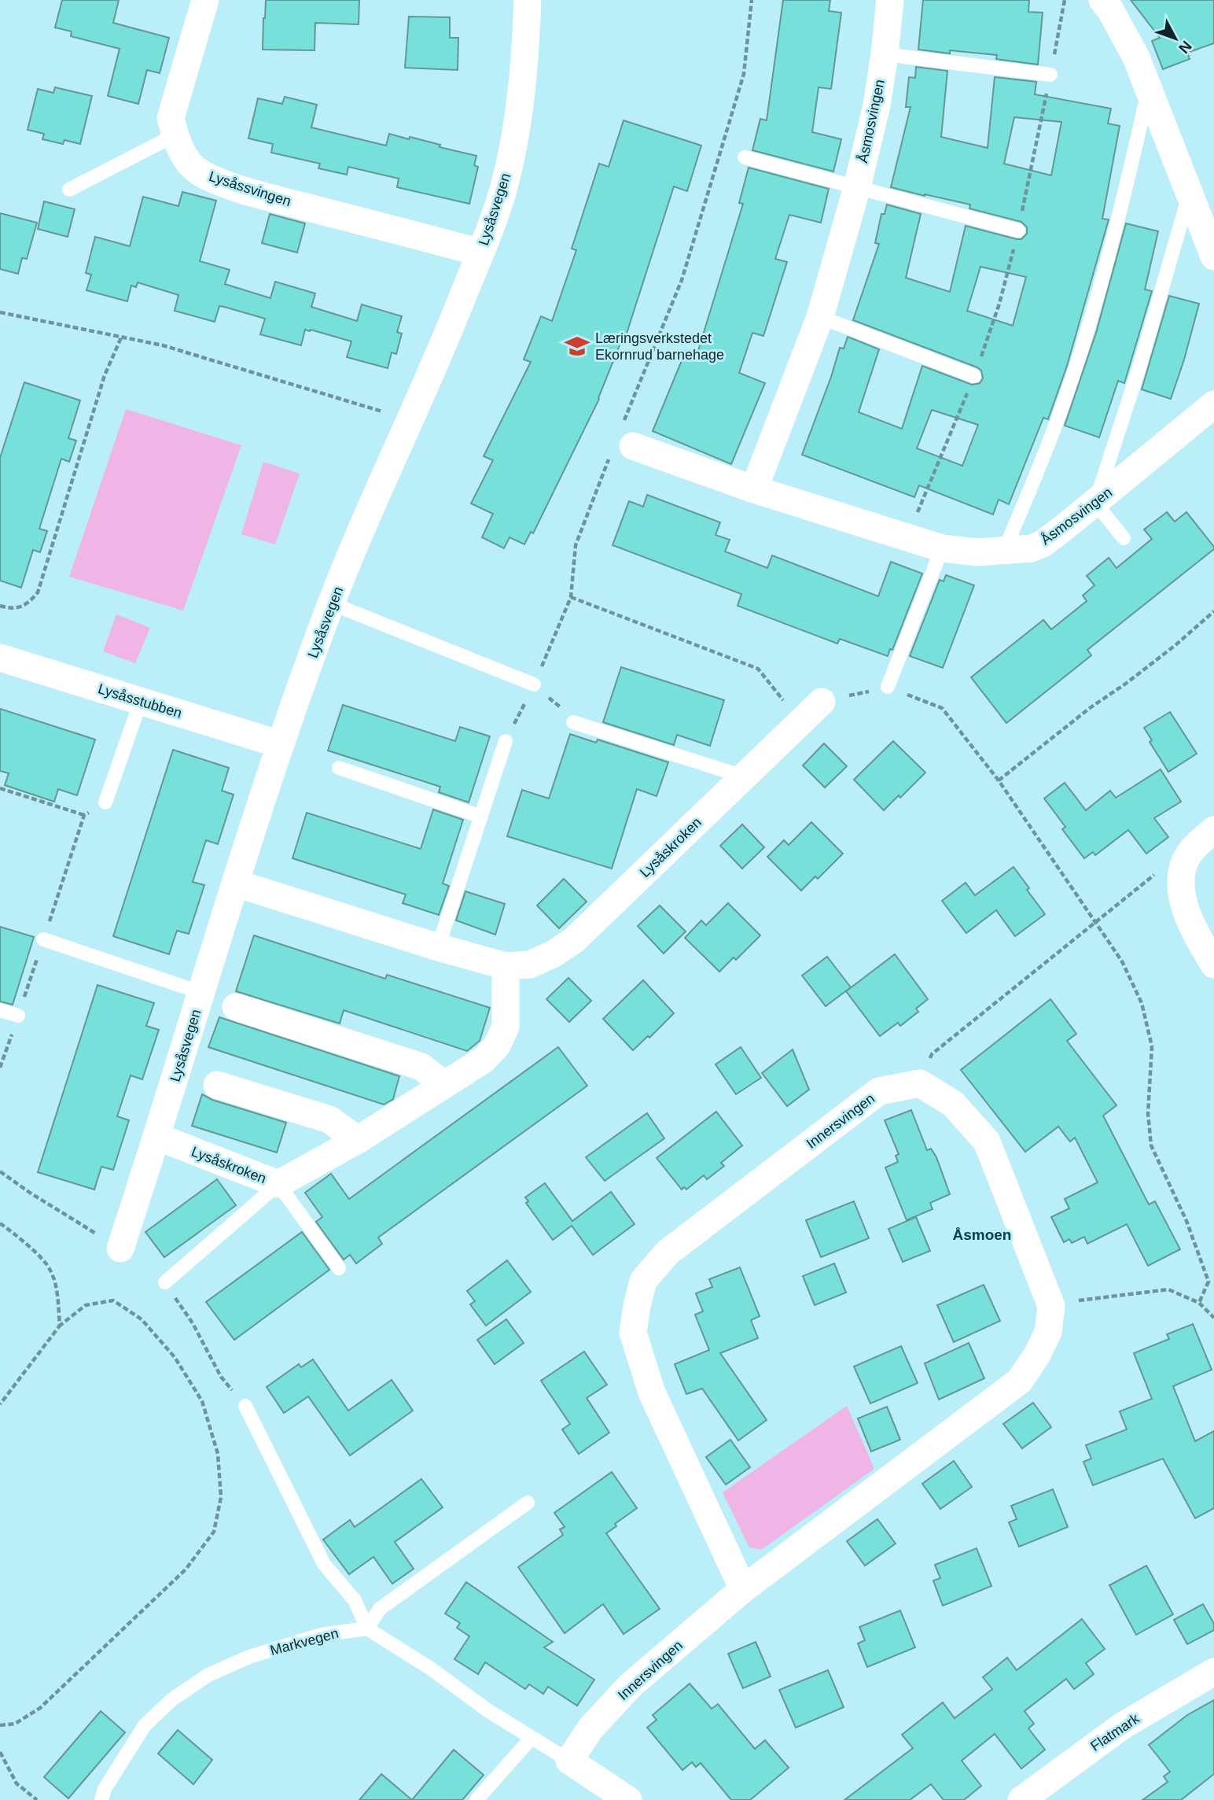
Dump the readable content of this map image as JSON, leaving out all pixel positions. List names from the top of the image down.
{
  "streets": {
    "street": [
      "Åsmosvingen",
      "Lysåssvingen",
      "Lysåsvegen",
      "Lysåsstubben",
      "Lysåskroken",
      "Innersvingen",
      "Flatmark"
    ],
    "lane": ["Markvegen"]
  },
  "crossings": [
    ["Lysåssvingen", "Lysåsvegen"],
    ["Lysåsvegen", "Lysåsstubben"],
    ["Lysåsvegen", "Lysåskroken"]
  ],
  "districts": ["Åsmoen"],
  "places": {
    "school or university": ["Læringsverkstedet Ekornrud barnehage"]
  },
  "north": "bottom right"
}
